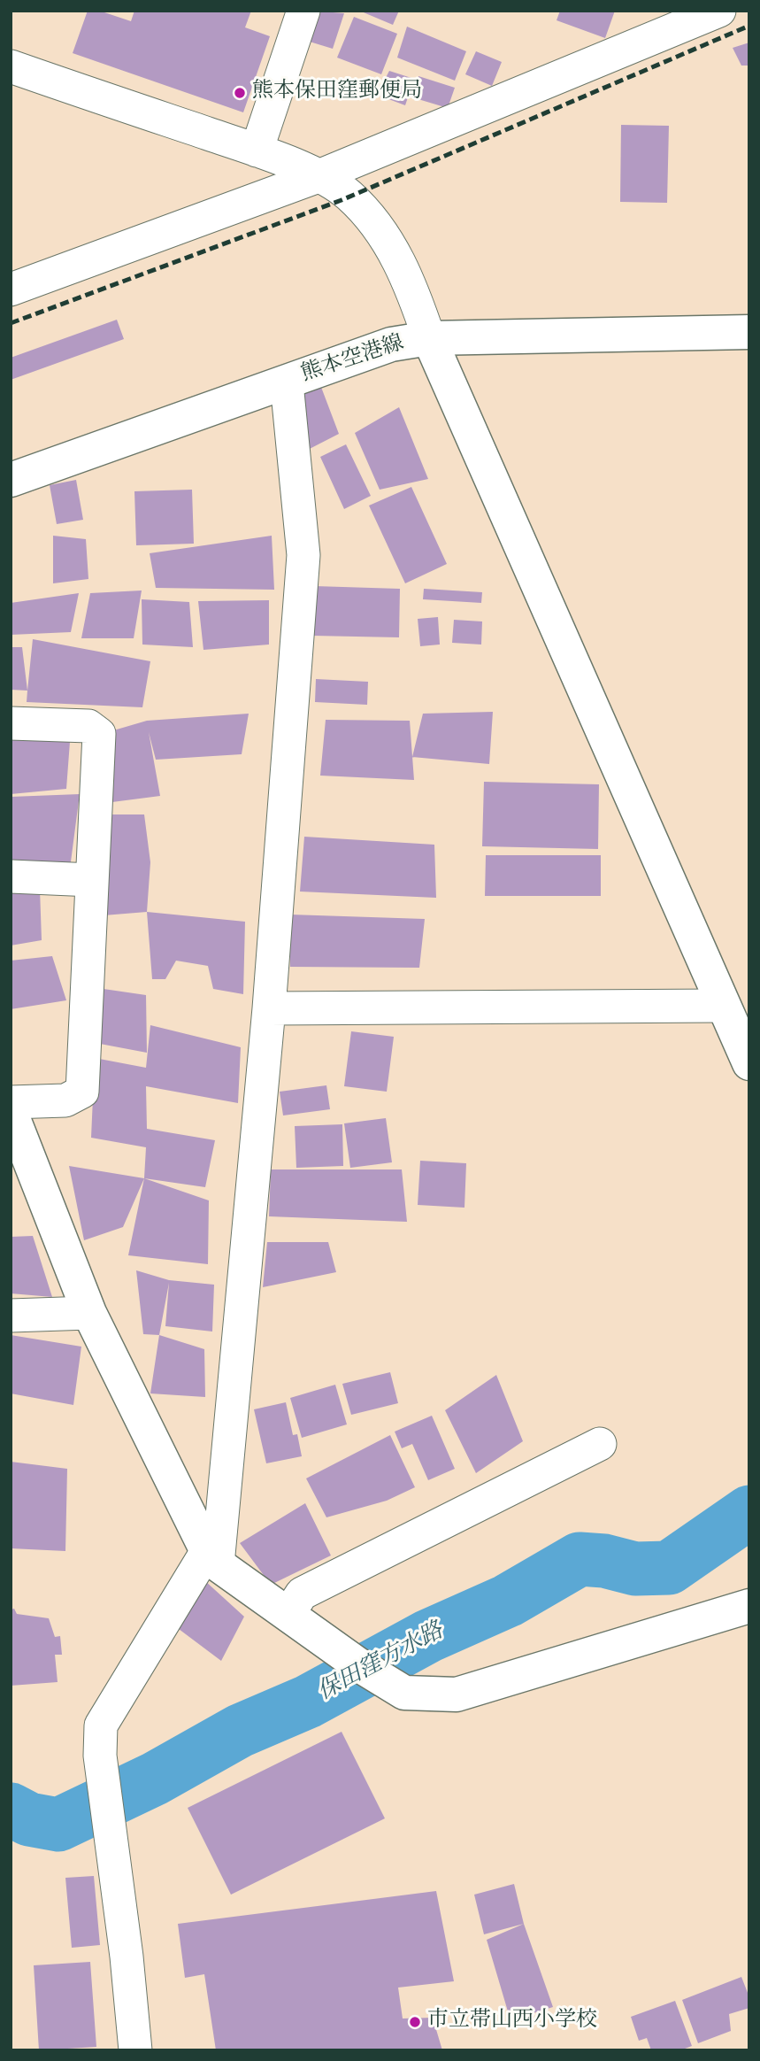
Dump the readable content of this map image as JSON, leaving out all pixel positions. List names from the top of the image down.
{
  "streets": {
    "street": ["熊本空港線"]
  },
  "water": ["保田窪方水路"],
  "places": ["熊本保田窪郵便局", "市立帯山西小学校"]
}
